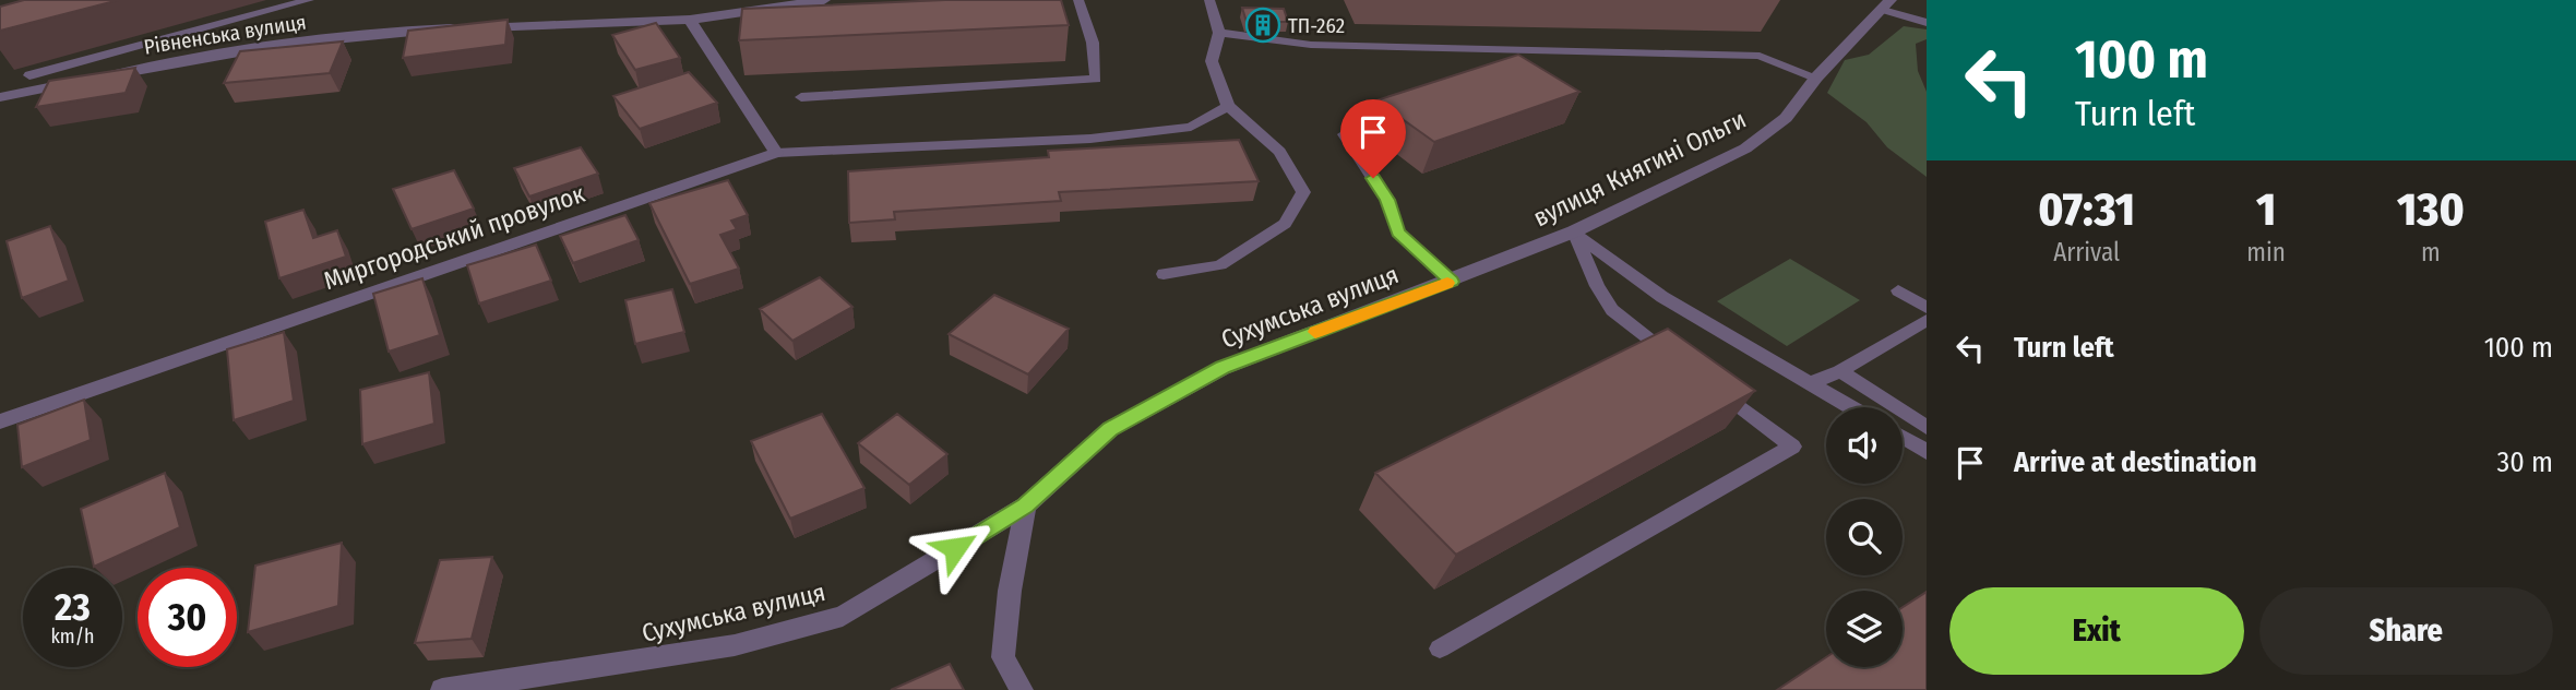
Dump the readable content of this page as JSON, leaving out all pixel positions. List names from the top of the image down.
{
  "streets": {
    "street": [
      "Рівненська вулиця",
      "вулиця Княгині Ольги",
      "Миргородський провулок",
      "Сухумська вулиця"
    ]
  },
  "crossings": [
    ["вулиця Княгині Ольги", "Сухумська вулиця"]
  ],
  "places": {
    "building": ["ТП-262"]
  },
  "page": {
    "turn": ["100 m", "Turn left"],
    "eta": [
      "07:31",
      "Arrival",
      "1",
      "min",
      "130",
      "m"
    ],
    "list": [
      {
        "name": "Turn left",
        "value": "100 m"
      },
      {
        "name": "Arrive at destination",
        "value": "30 m"
      }
    ],
    "speed": "23 km/h",
    "limit": "30",
    "buttons": ["Exit", "Share"]
  }
}
